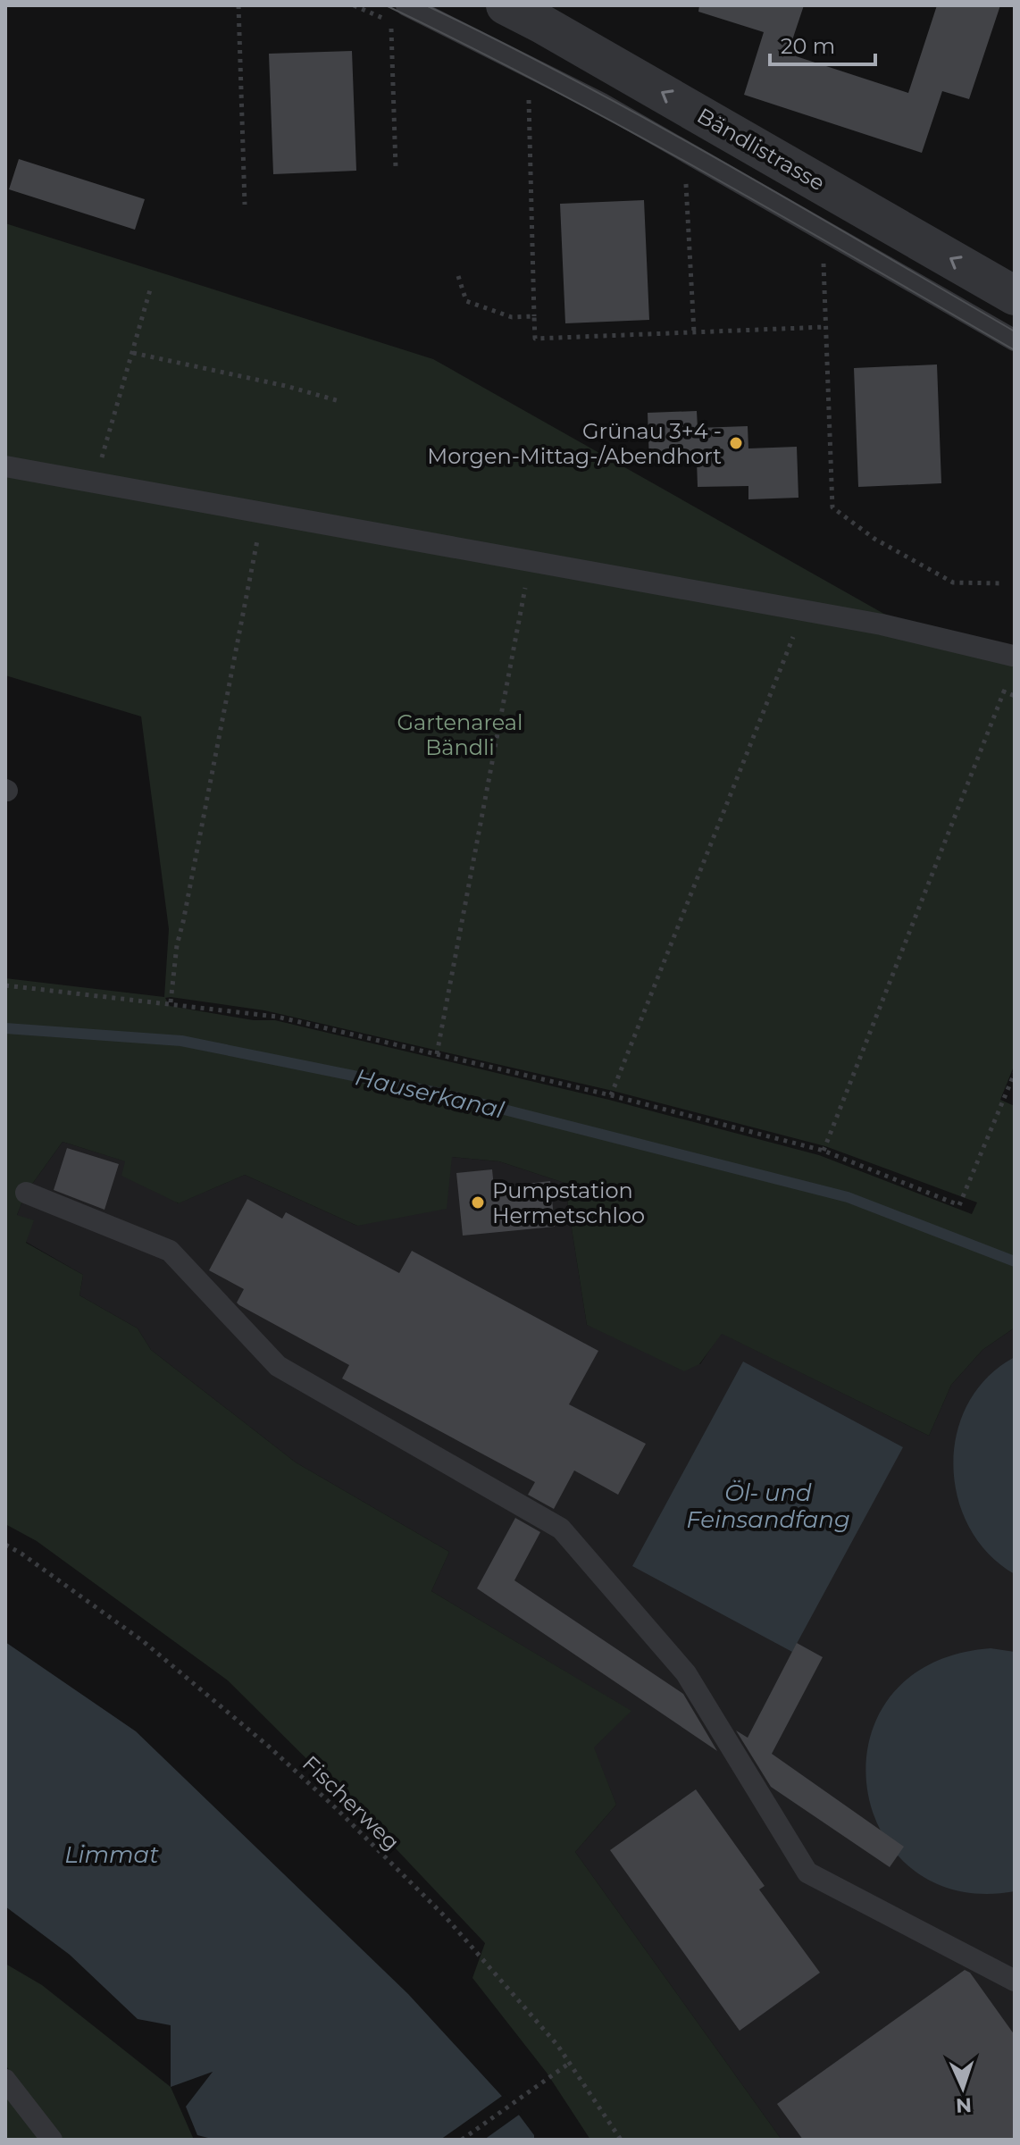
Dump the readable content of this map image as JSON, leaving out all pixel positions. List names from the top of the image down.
{
  "streets": {
    "street": ["Bändlistrasse"],
    "path": ["Fischerweg"]
  },
  "one_way": ["Bändlistrasse"],
  "water": ["Hauserkanal", "Öl- und Feinsandfang", "Limmat"],
  "parks": ["Gartenareal Bändli"],
  "places": ["Grünau 3+4 - Morgen-Mittag-/Abendhort", "Pumpstation Hermetschloo"],
  "scale_bar": "20 m",
  "north": "bottom"
}
